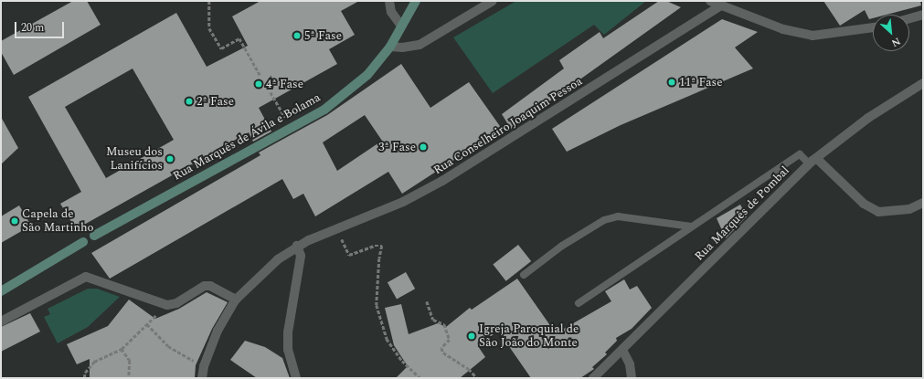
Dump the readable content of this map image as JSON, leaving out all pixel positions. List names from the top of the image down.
{
  "streets": {
    "main road": ["Rua Marquês de Ávila e Bolama"],
    "street": ["Rua Conselheiro Joaquim Pessoa", "Rua Marquês de Pombal"]
  },
  "places": [
    "5ª Fase",
    "11ª Fase",
    "4ª Fase",
    "2ª Fase",
    "3ª Fase",
    "Museu dos Lanifícios",
    "Capela de São Martinho",
    "Igreja Paroquial de São João do Monte"
  ],
  "scale_bar": "20 m",
  "north": "bottom right"
}
